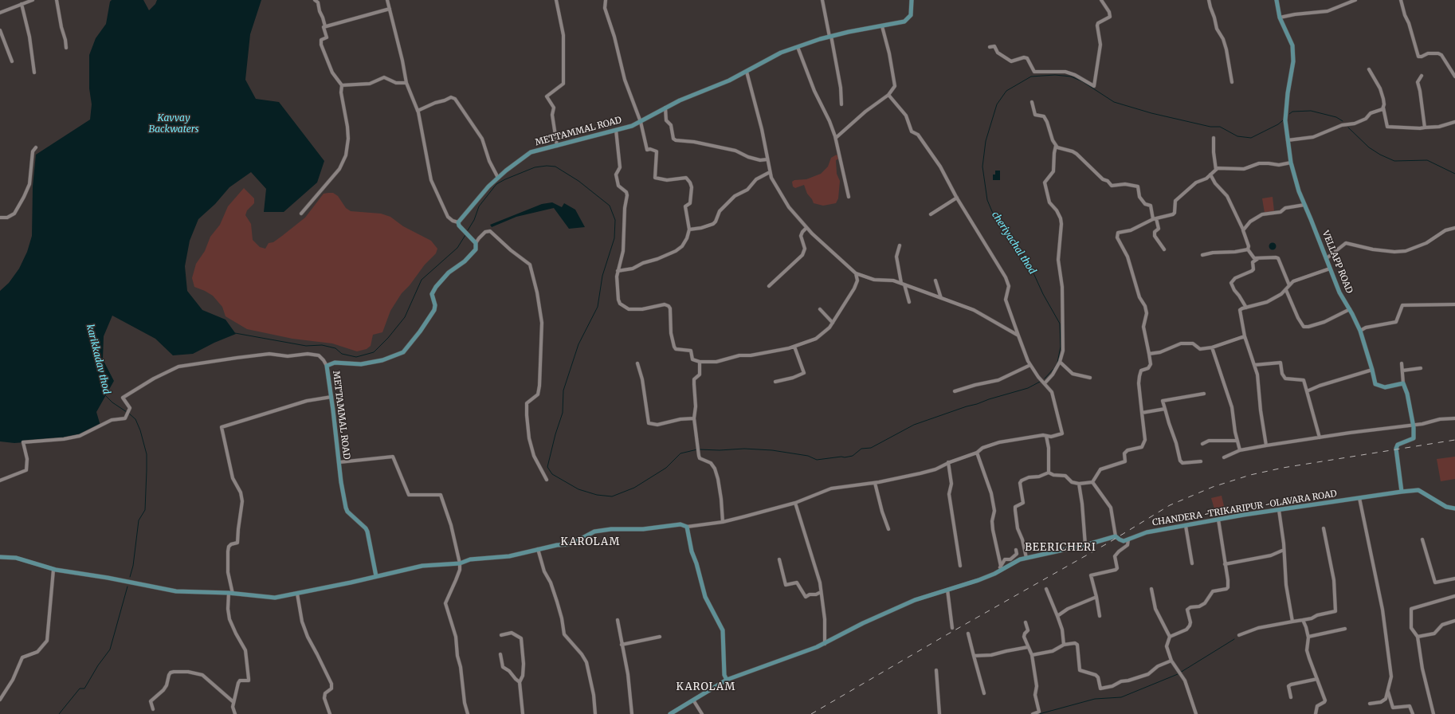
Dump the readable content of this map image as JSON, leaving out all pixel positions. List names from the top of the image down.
{
  "streets": {
    "main road": ["METTAMMAL ROAD", "VELLAPP ROAD", "CHANDERA -TRIKARIPUR -OLAVARA ROAD"]
  },
  "districts": ["KAROLAM", "BEERICHERI", "KAROLAM"],
  "water": ["Kavvay Backwaters", "cheriyachal thod", "karikkadav thod"]
}
